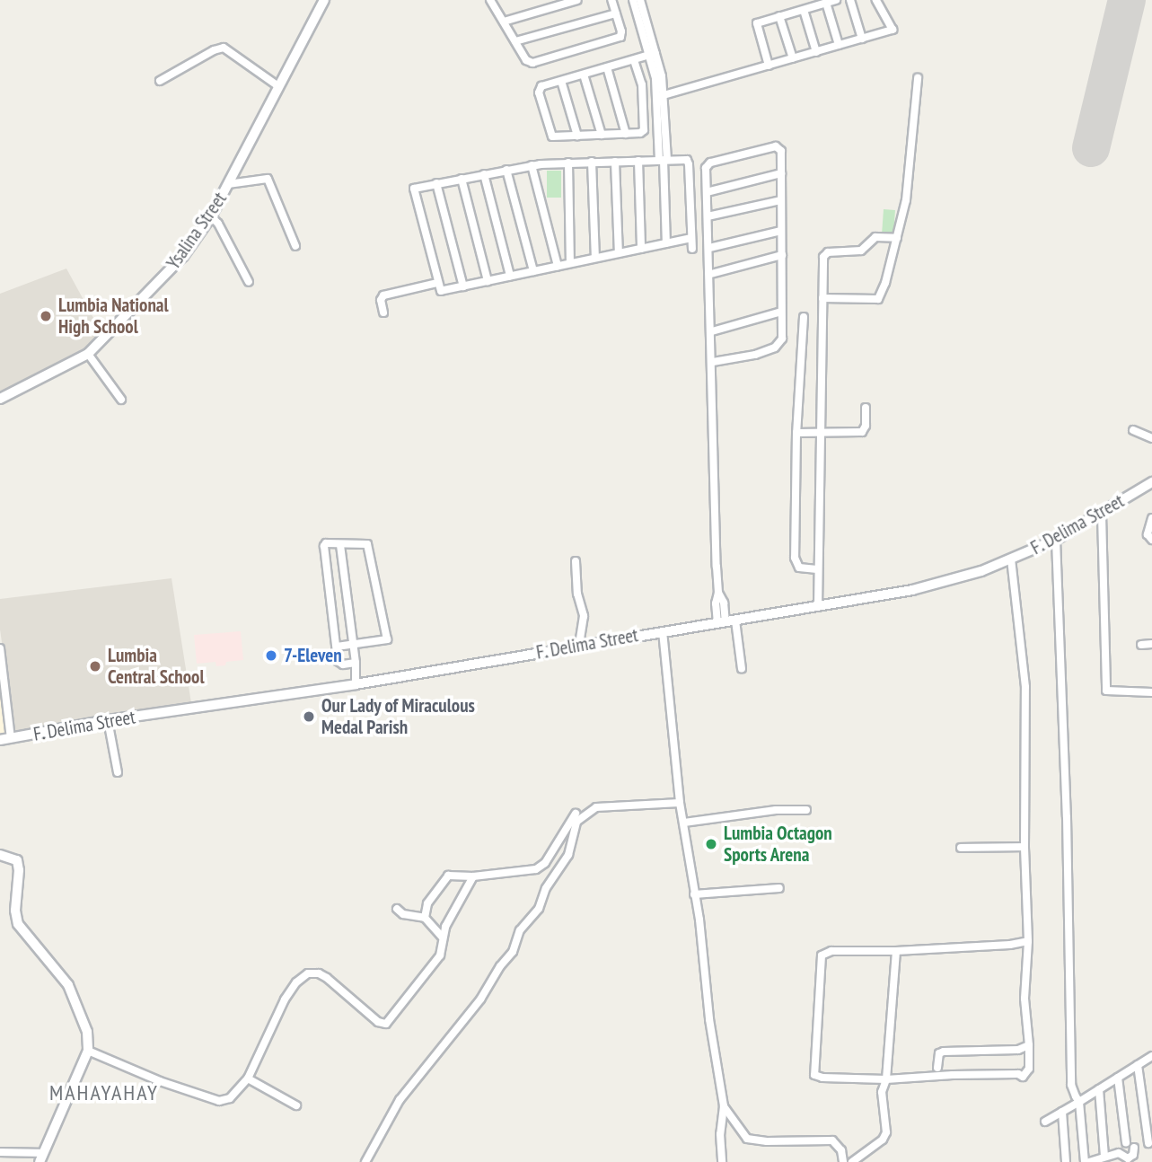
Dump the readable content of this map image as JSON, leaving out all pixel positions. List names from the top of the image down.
{
  "streets": {
    "street": ["Ysalina Street", "F. Delima Street"]
  },
  "districts": ["MAHAYAHAY"],
  "places": [
    "Lumbia National High School",
    "7-Eleven",
    "Lumbia Central School",
    "Our Lady of Miraculous Medal Parish",
    "Lumbia Octagon Sports Arena"
  ]
}
